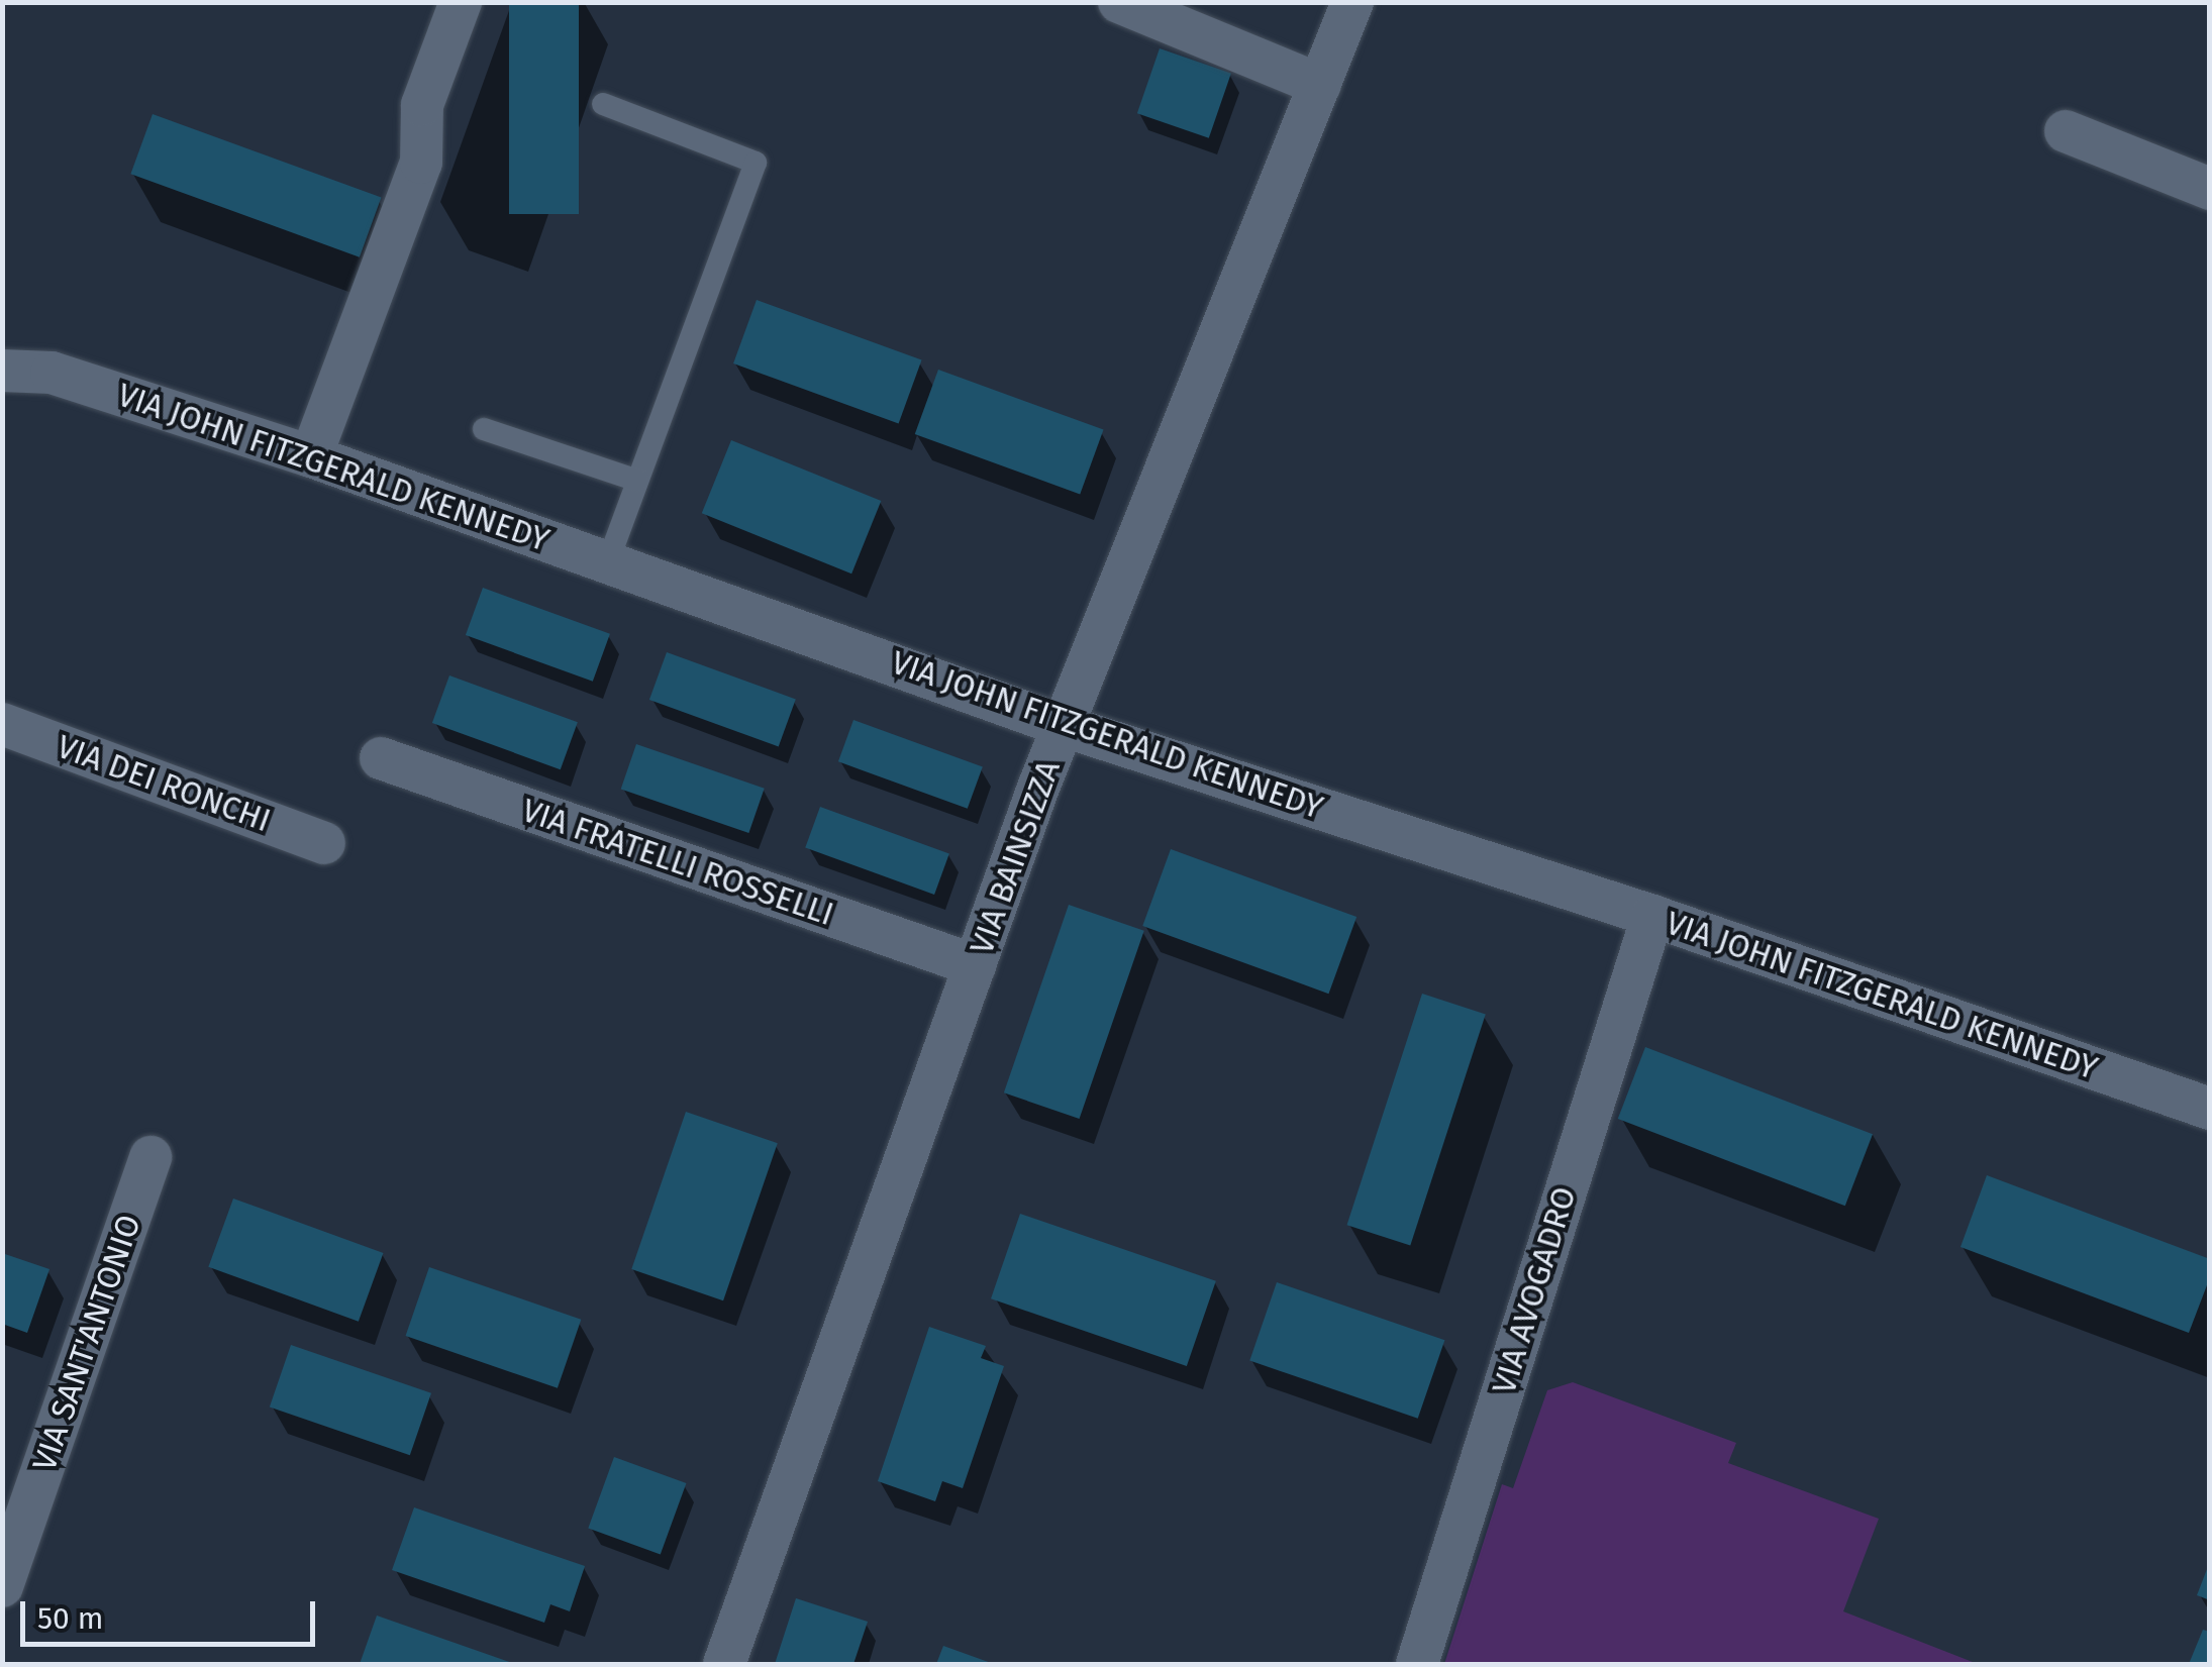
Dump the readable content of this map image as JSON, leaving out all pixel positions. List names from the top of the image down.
{
  "streets": {
    "street": [
      "VIA JOHN FITZGERALD KENNEDY",
      "VIA DEI RONCHI",
      "VIA BAINSIZZA",
      "VIA FRATELLI ROSSELLI",
      "VIA AVOGADRO",
      "VIA SANT'ANTONIO"
    ]
  },
  "crossings": [
    ["VIA JOHN FITZGERALD KENNEDY", "VIA BAINSIZZA"],
    ["VIA JOHN FITZGERALD KENNEDY", "VIA AVOGADRO"],
    ["VIA BAINSIZZA", "VIA FRATELLI ROSSELLI"]
  ],
  "scale_bar": "50 m"
}
